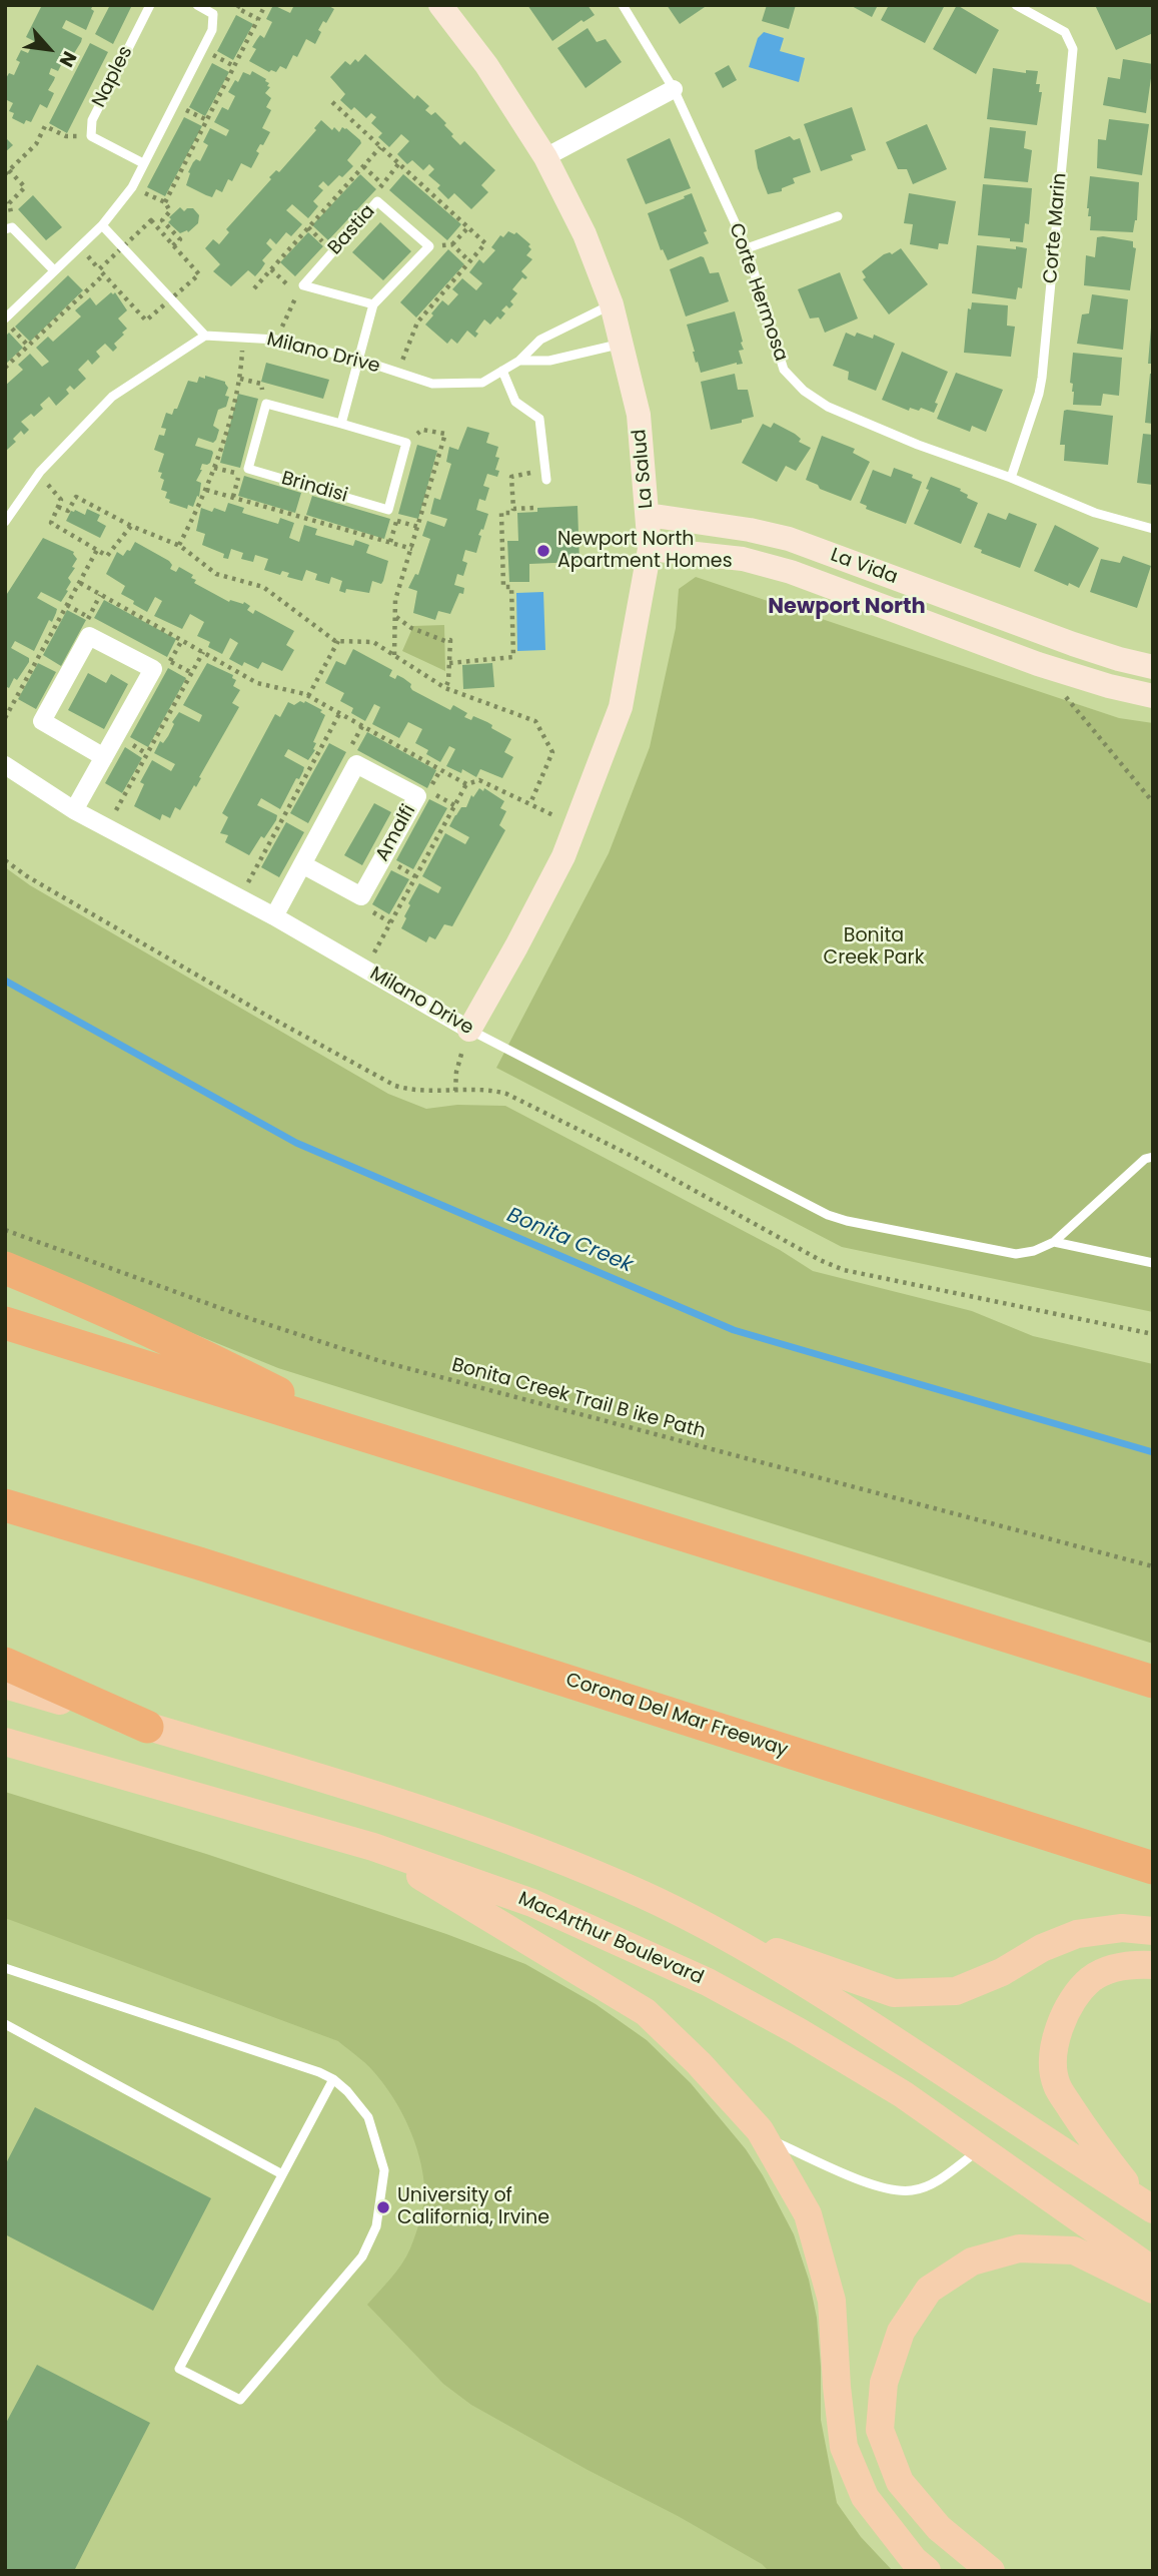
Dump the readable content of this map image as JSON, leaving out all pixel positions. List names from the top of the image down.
{
  "streets": {
    "highway": ["Corona Del Mar Freeway"],
    "main road": ["MacArthur Boulevard"],
    "street": [
      "Milano Drive",
      "La Salud",
      "La Vida",
      "Amalfi"
    ],
    "lane": [
      "Naples",
      "Corte Marin",
      "Bastia",
      "Corte Hermosa",
      "Brindisi"
    ],
    "path": ["Bonita Creek Trail B ike Path"]
  },
  "crossings": [
    ["Corte Marin", "Corte Hermosa"],
    ["Milano Drive", "La Salud"],
    ["Milano Drive", "Amalfi"],
    ["La Salud", "La Vida"]
  ],
  "districts": ["Newport North"],
  "water": ["Bonita Creek"],
  "parks": ["Bonita Creek Park"],
  "places": ["Newport North Apartment Homes", "University of California, Irvine"],
  "north": "bottom right"
}
